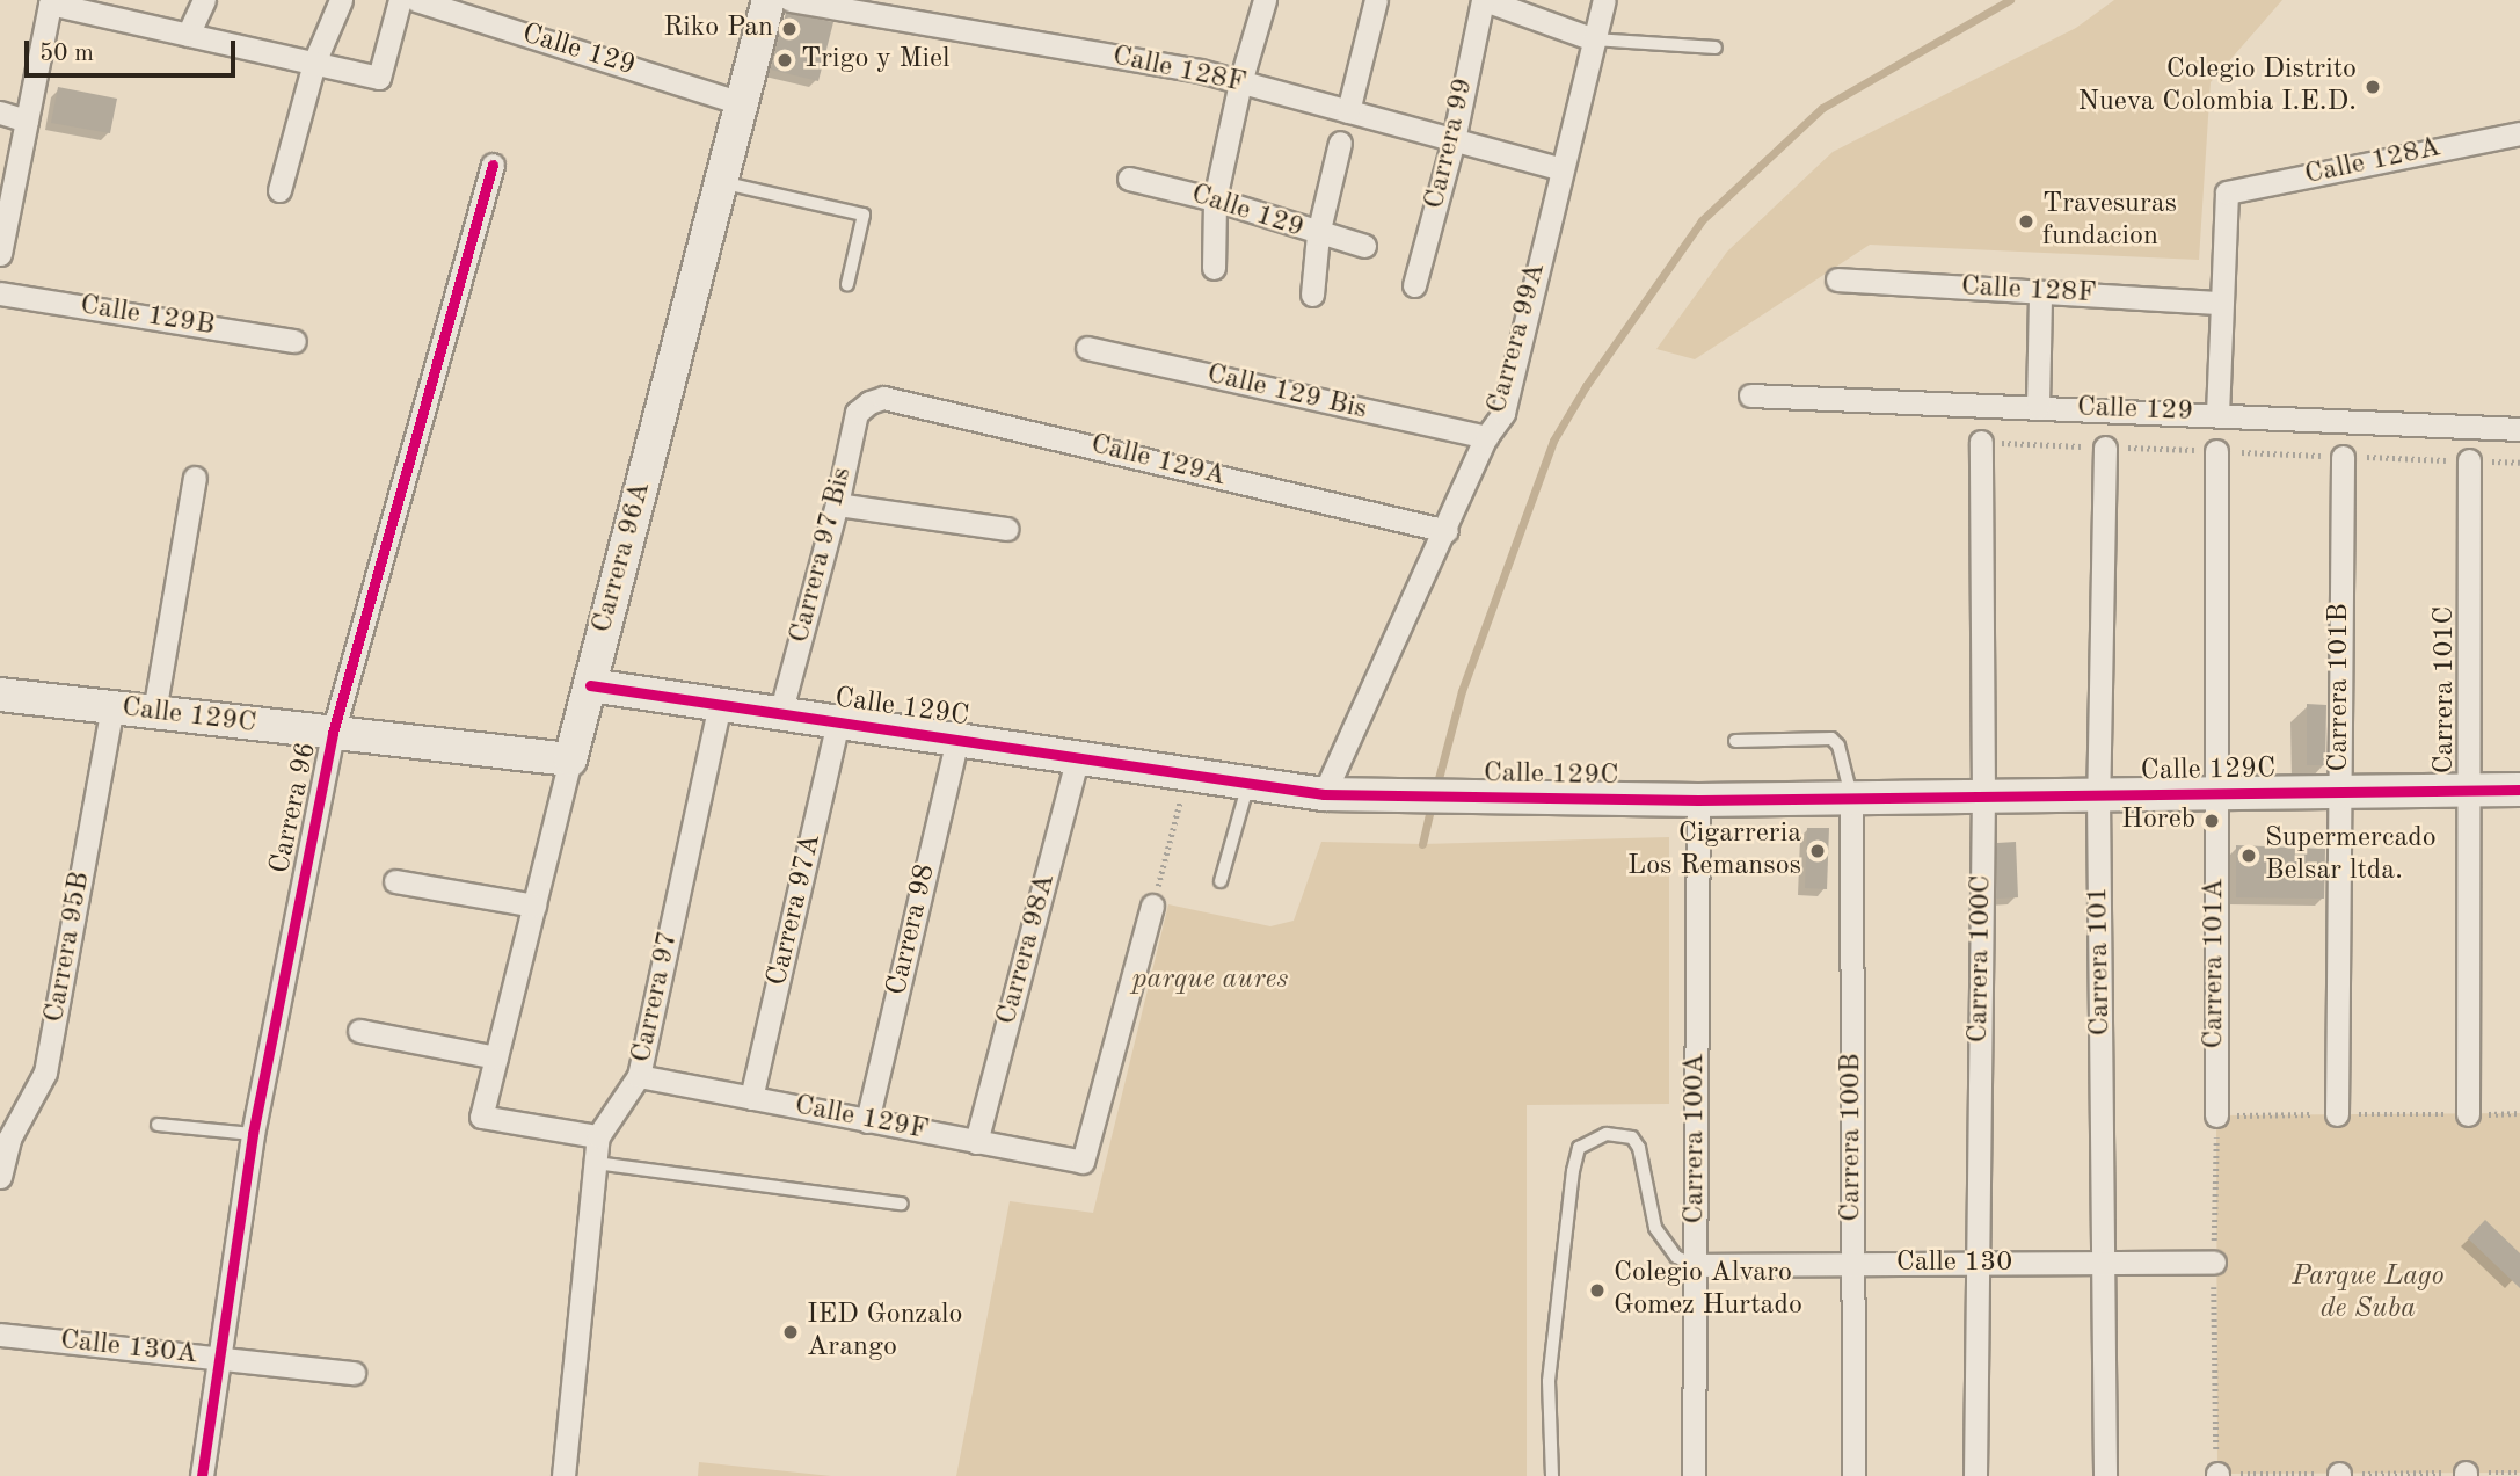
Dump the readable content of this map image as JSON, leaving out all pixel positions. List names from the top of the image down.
{
  "streets": {
    "street": [
      "Calle 129",
      "Calle 128F",
      "Carrera 99",
      "Calle 128A",
      "Calle 129B",
      "Carrera 99A",
      "Calle 129 Bis",
      "Calle 129A",
      "Carrera 97 Bis",
      "Carrera 96A",
      "Carrera 101B",
      "Carrera 101C",
      "Calle 129C",
      "Carrera 96",
      "Carrera 97A",
      "Carrera 98",
      "Carrera 95B",
      "Carrera 98A",
      "Carrera 100C",
      "Carrera 101",
      "Carrera 101A",
      "Carrera 97",
      "Calle 129F",
      "Carrera 100B",
      "Carrera 100A",
      "Calle 130",
      "Calle 130A"
    ]
  },
  "crossings": [
    ["Calle 129", "Carrera 96A"],
    ["Calle 129", "Carrera 101B"],
    ["Calle 129", "Carrera 101C"],
    ["Calle 129", "Carrera 100C"],
    ["Calle 129", "Carrera 101"],
    ["Calle 129", "Carrera 101A"],
    ["Calle 128F", "Carrera 99"],
    ["Calle 128F", "Calle 128A"],
    ["Calle 128F", "Carrera 99A"],
    ["Carrera 99A", "Calle 129 Bis"],
    ["Carrera 99A", "Calle 129A"],
    ["Carrera 99A", "Calle 129C"],
    ["Calle 129A", "Carrera 97 Bis"],
    ["Carrera 97 Bis", "Calle 129C"],
    ["Carrera 96A", "Calle 129C"],
    ["Carrera 96A", "Carrera 97"],
    ["Carrera 101B", "Calle 129C"],
    ["Carrera 101C", "Calle 129C"],
    ["Calle 129C", "Carrera 96"],
    ["Calle 129C", "Carrera 97A"],
    ["Calle 129C", "Carrera 98"],
    ["Calle 129C", "Carrera 95B"],
    ["Calle 129C", "Carrera 98A"],
    ["Calle 129C", "Carrera 100C"],
    ["Calle 129C", "Carrera 101"],
    ["Calle 129C", "Carrera 101A"],
    ["Calle 129C", "Carrera 97"],
    ["Calle 129C", "Carrera 100B"],
    ["Calle 129C", "Carrera 100A"],
    ["Carrera 96", "Calle 130A"],
    ["Carrera 97A", "Calle 129F"],
    ["Carrera 98", "Calle 129F"],
    ["Carrera 98A", "Calle 129F"],
    ["Carrera 100C", "Calle 130"],
    ["Carrera 101", "Calle 130"],
    ["Carrera 97", "Calle 129F"],
    ["Carrera 100B", "Calle 130"],
    ["Carrera 100A", "Calle 130"]
  ],
  "parks": ["parque aures", "Parque Lago de Suba"],
  "places": [
    "Riko Pan",
    "Trigo y Miel",
    "Colegio Distrito Nueva Colombia I.E.D.",
    "Travesuras fundacion",
    "Horeb",
    "Cigarreria Los Remansos",
    "Supermercado Belsar ltda.",
    "Colegio Alvaro Gomez Hurtado",
    "IED Gonzalo Arango"
  ],
  "scale_bar": "50 m"
}
